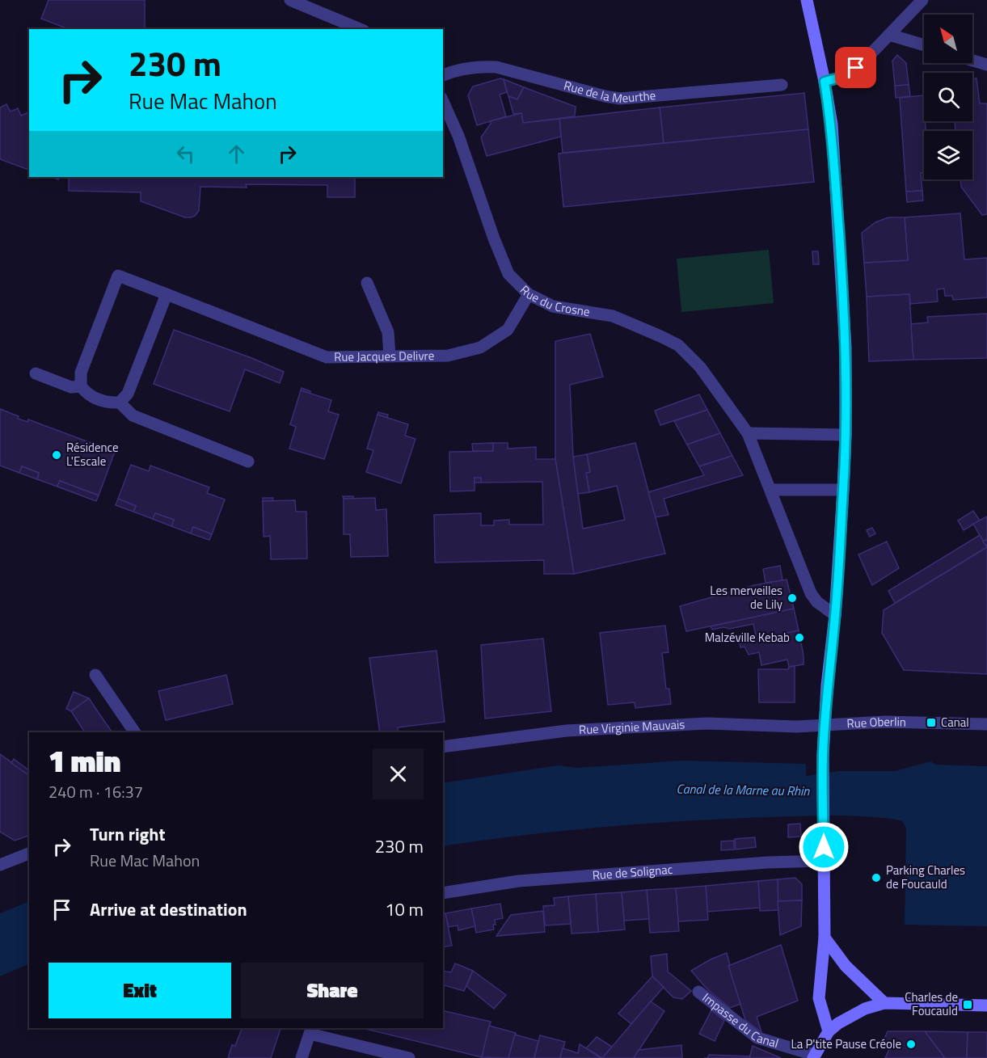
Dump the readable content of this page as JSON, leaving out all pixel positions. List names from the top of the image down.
{
  "streets": {
    "street": [
      "Rue de la Meurthe",
      "Rue du Crosne",
      "Rue Jacques Delivre",
      "Rue Oberlin",
      "Rue Virginie Mauvais",
      "Rue de Solignac",
      "Impasse du Canal"
    ]
  },
  "crossings": [
    ["Rue du Crosne", "Rue Jacques Delivre"],
    ["Rue Oberlin", "Rue Virginie Mauvais"]
  ],
  "water": ["Canal de la Marne au Rhin"],
  "places": {
    "other": [
      "Résidence L'Escale",
      "Les merveilles de Lily",
      "Malzéville Kebab",
      "Parking Charles de Foucauld",
      "La P'tite Pause Créole"
    ],
    "transit": ["Canal", "Charles de Foucauld"]
  },
  "north": "top left",
  "page": {
    "turn": ["230 m", "Rue Mac Mahon"],
    "heading": ["1 min", "240 m · 16:37"],
    "list": [
      {
        "name": "Turn right",
        "note": "Rue Mac Mahon",
        "value": "230 m"
      },
      {
        "name": "Arrive at destination",
        "value": "10 m"
      }
    ],
    "buttons": ["Exit", "Share"]
  }
}
